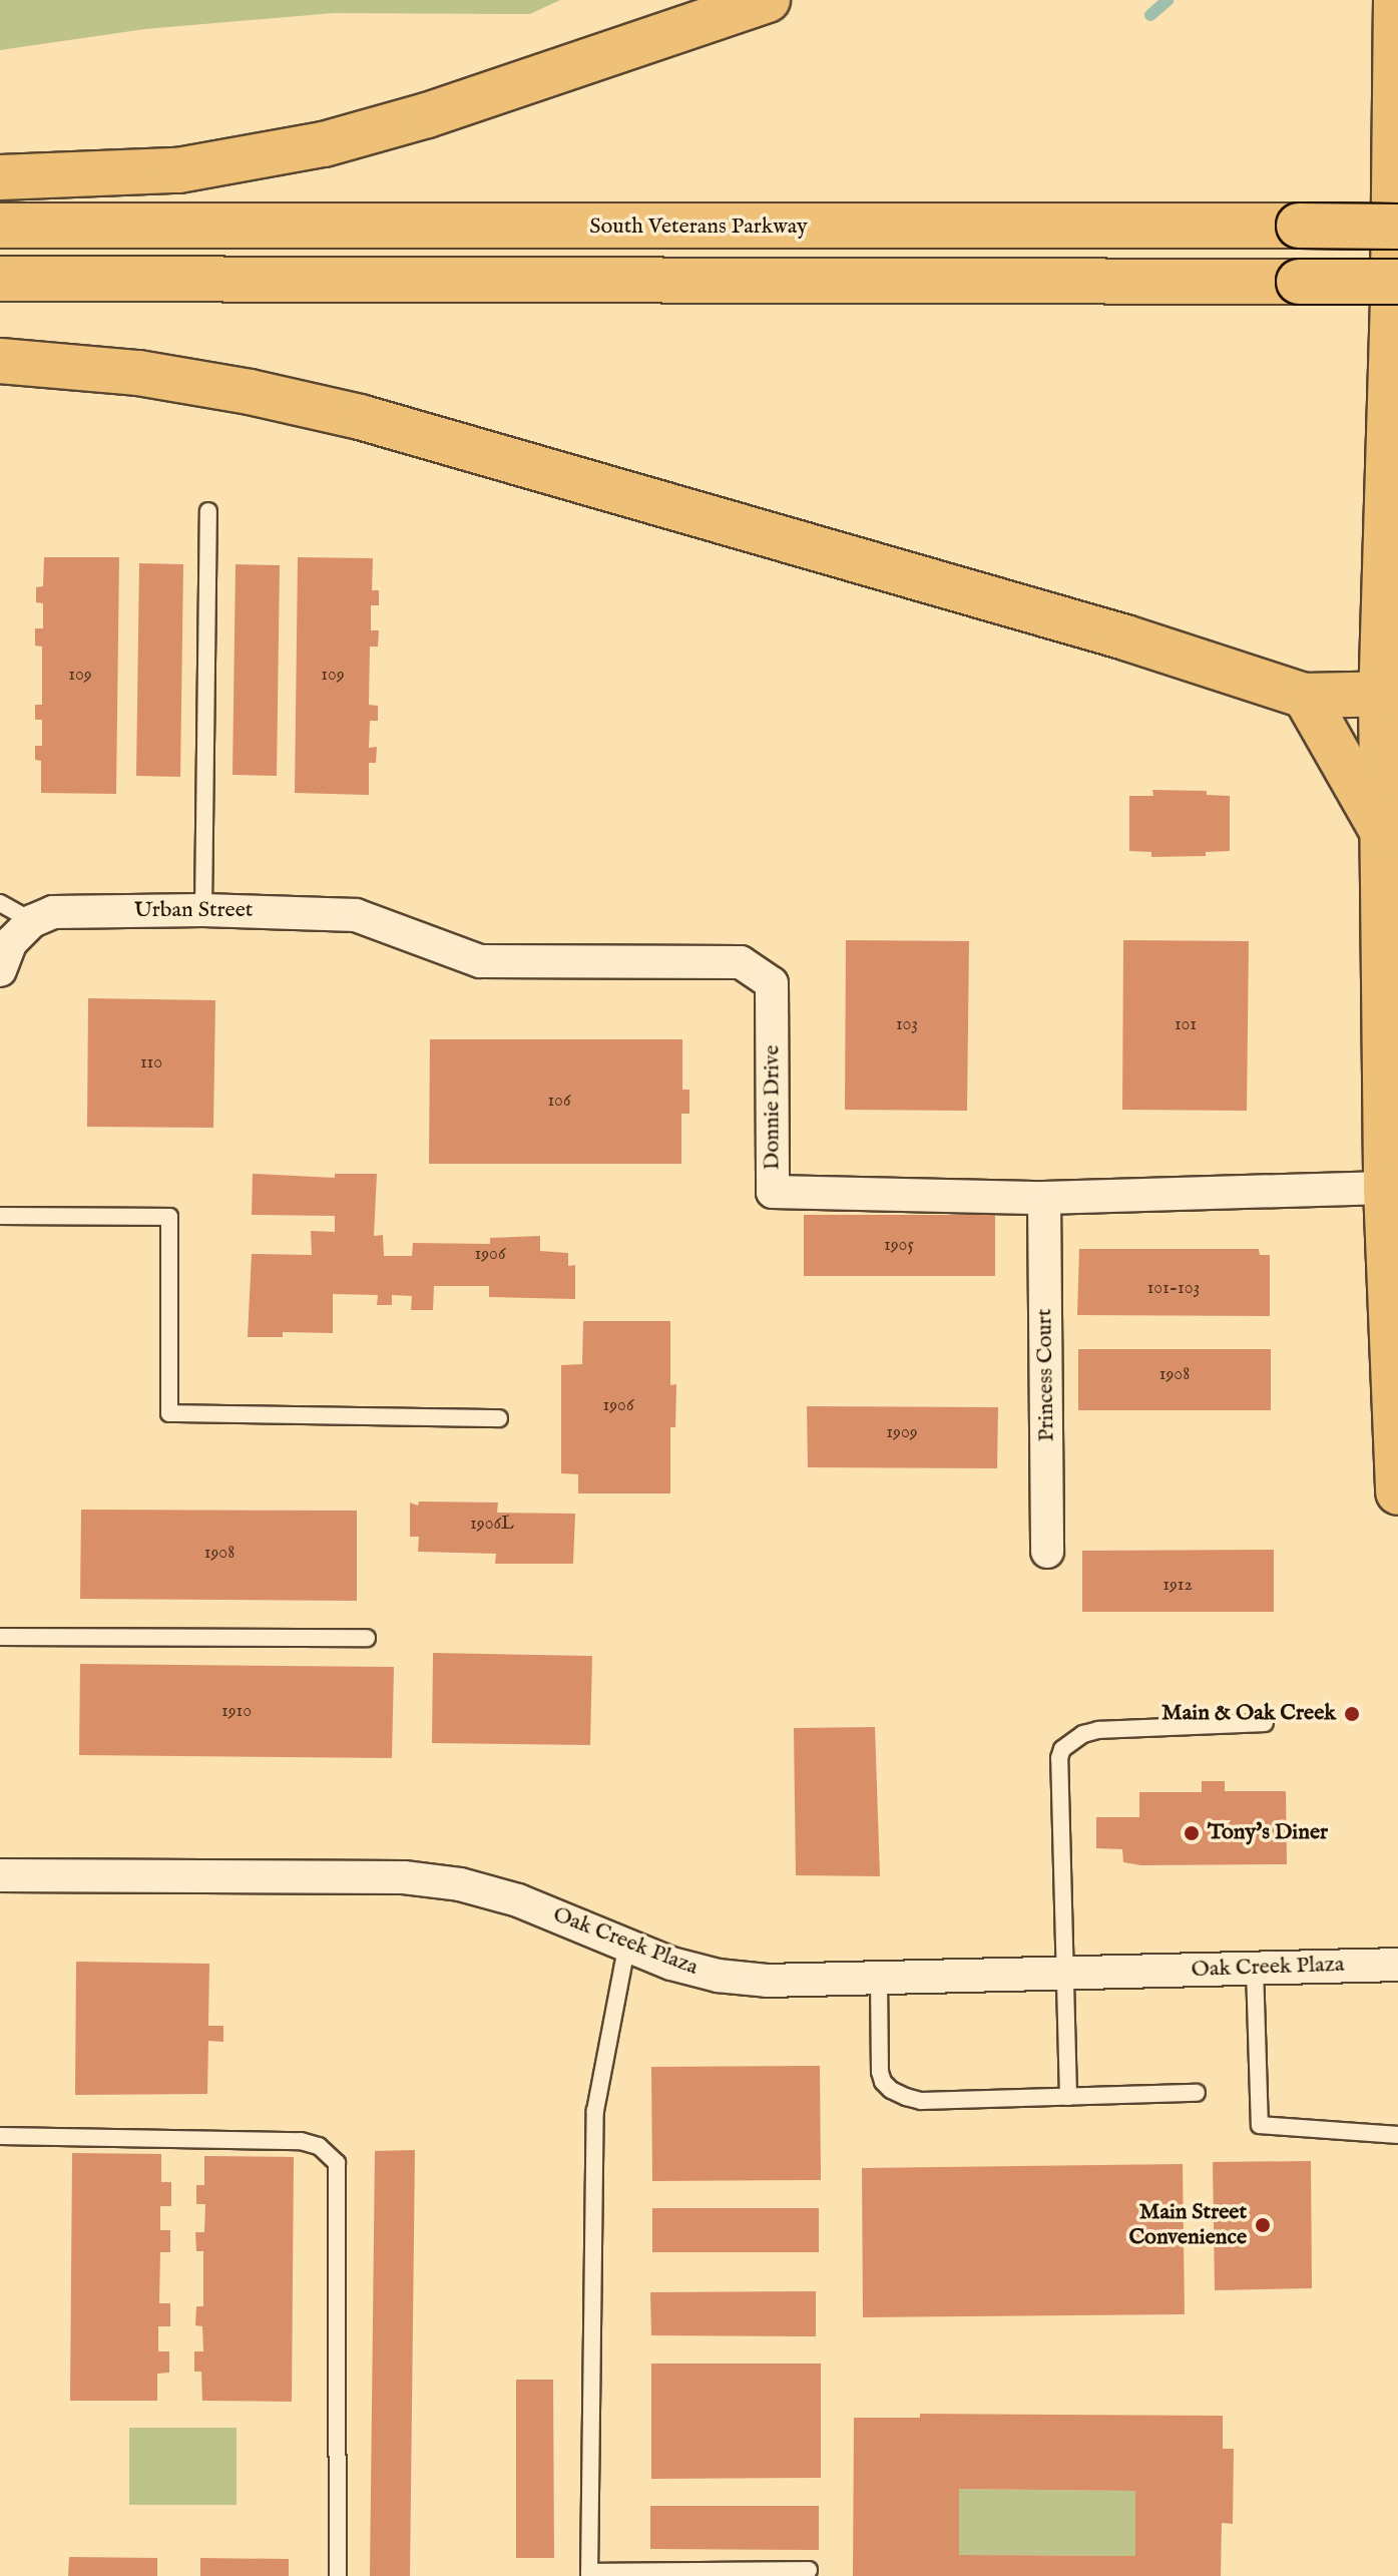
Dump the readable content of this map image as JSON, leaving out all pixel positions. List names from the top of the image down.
{
  "streets": {
    "highway": ["South Veterans Parkway"],
    "street": [
      "Urban Street",
      "Donnie Drive",
      "Princess Court",
      "Oak Creek Plaza"
    ]
  },
  "crossings": [
    ["Urban Street", "Donnie Drive"],
    ["Donnie Drive", "Princess Court"]
  ],
  "places": ["Main & Oak Creek", "Tony's Diner", "Main Street Convenience"],
  "house_numbers": [
    "109",
    "109",
    "103",
    "101",
    "110",
    "106",
    "1905",
    "1906",
    "101-103",
    "1908",
    "1906",
    "1909",
    "1906L",
    "1908",
    "1912",
    "1910"
  ]
}
